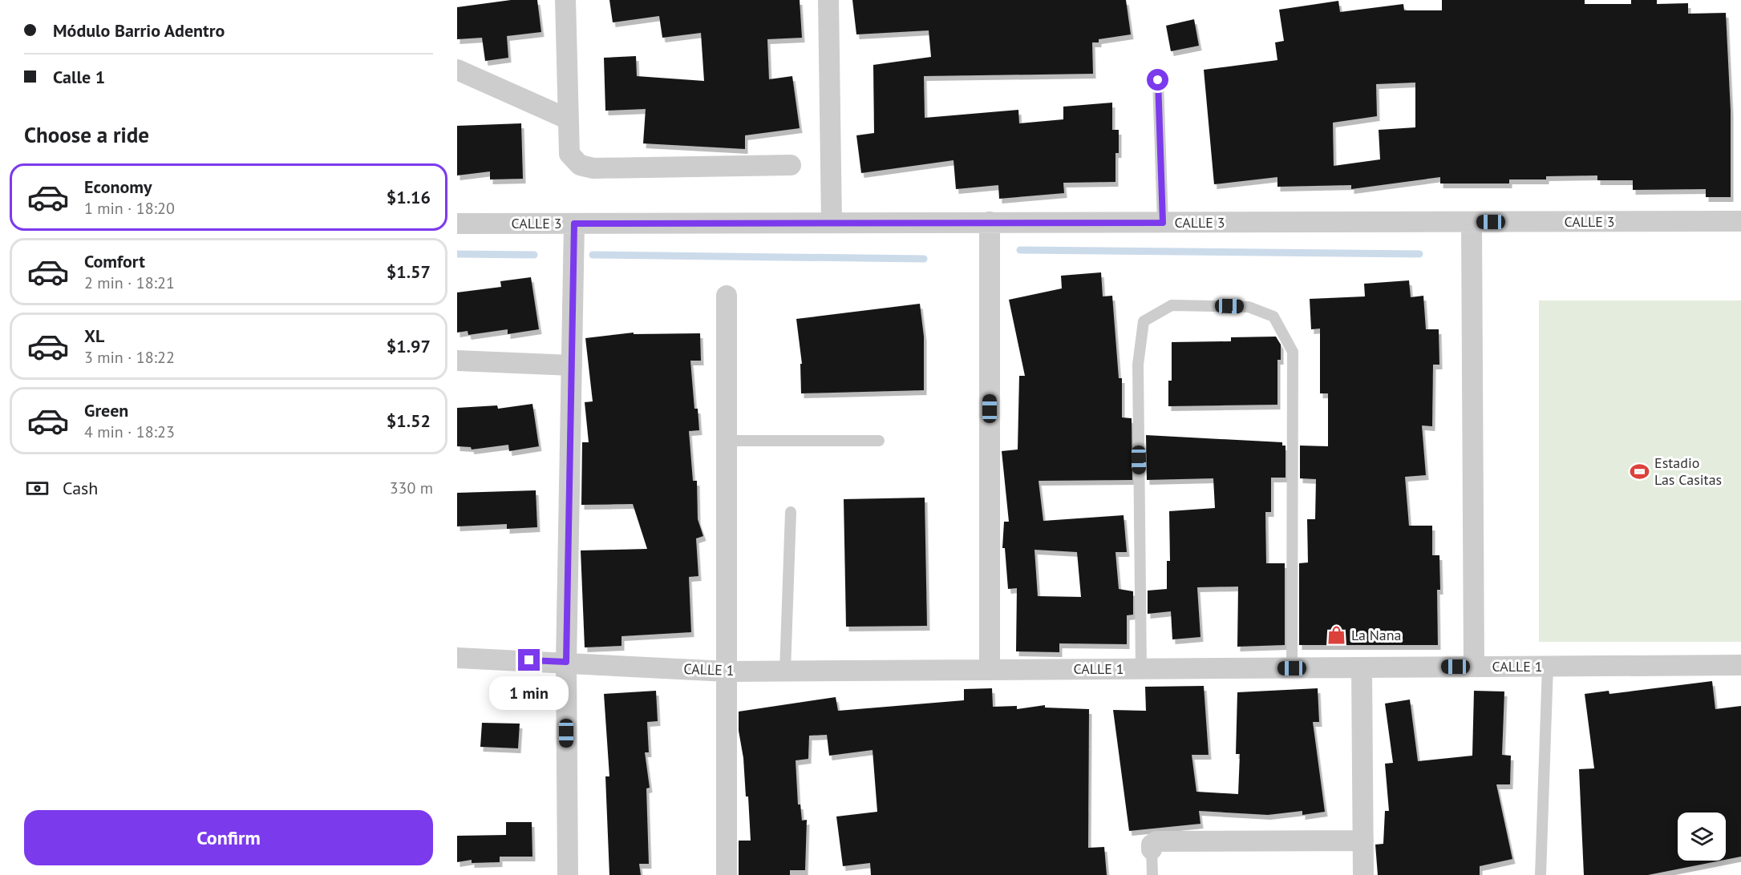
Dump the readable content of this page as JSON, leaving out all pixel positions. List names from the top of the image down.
{
  "streets": {
    "street": ["CALLE 3", "CALLE 1"]
  },
  "places": {
    "sports": ["Estadio Las Casitas"],
    "shop": ["La Nana"]
  },
  "page": {
    "banner": ["Módulo Barrio Adentro", "Calle 1"],
    "heading": "Choose a ride",
    "list": [
      {
        "name": "Economy",
        "note": "1 min · 18:20",
        "value": "$1.16"
      },
      {
        "name": "Comfort",
        "note": "2 min · 18:21",
        "value": "$1.57"
      },
      {
        "name": "XL",
        "note": "3 min · 18:22",
        "value": "$1.97"
      },
      {
        "name": "Green",
        "note": "4 min · 18:23",
        "value": "$1.52"
      }
    ],
    "pay": ["Cash", "330 m"],
    "bubble": "1 min",
    "buttons": "Confirm"
  }
}
